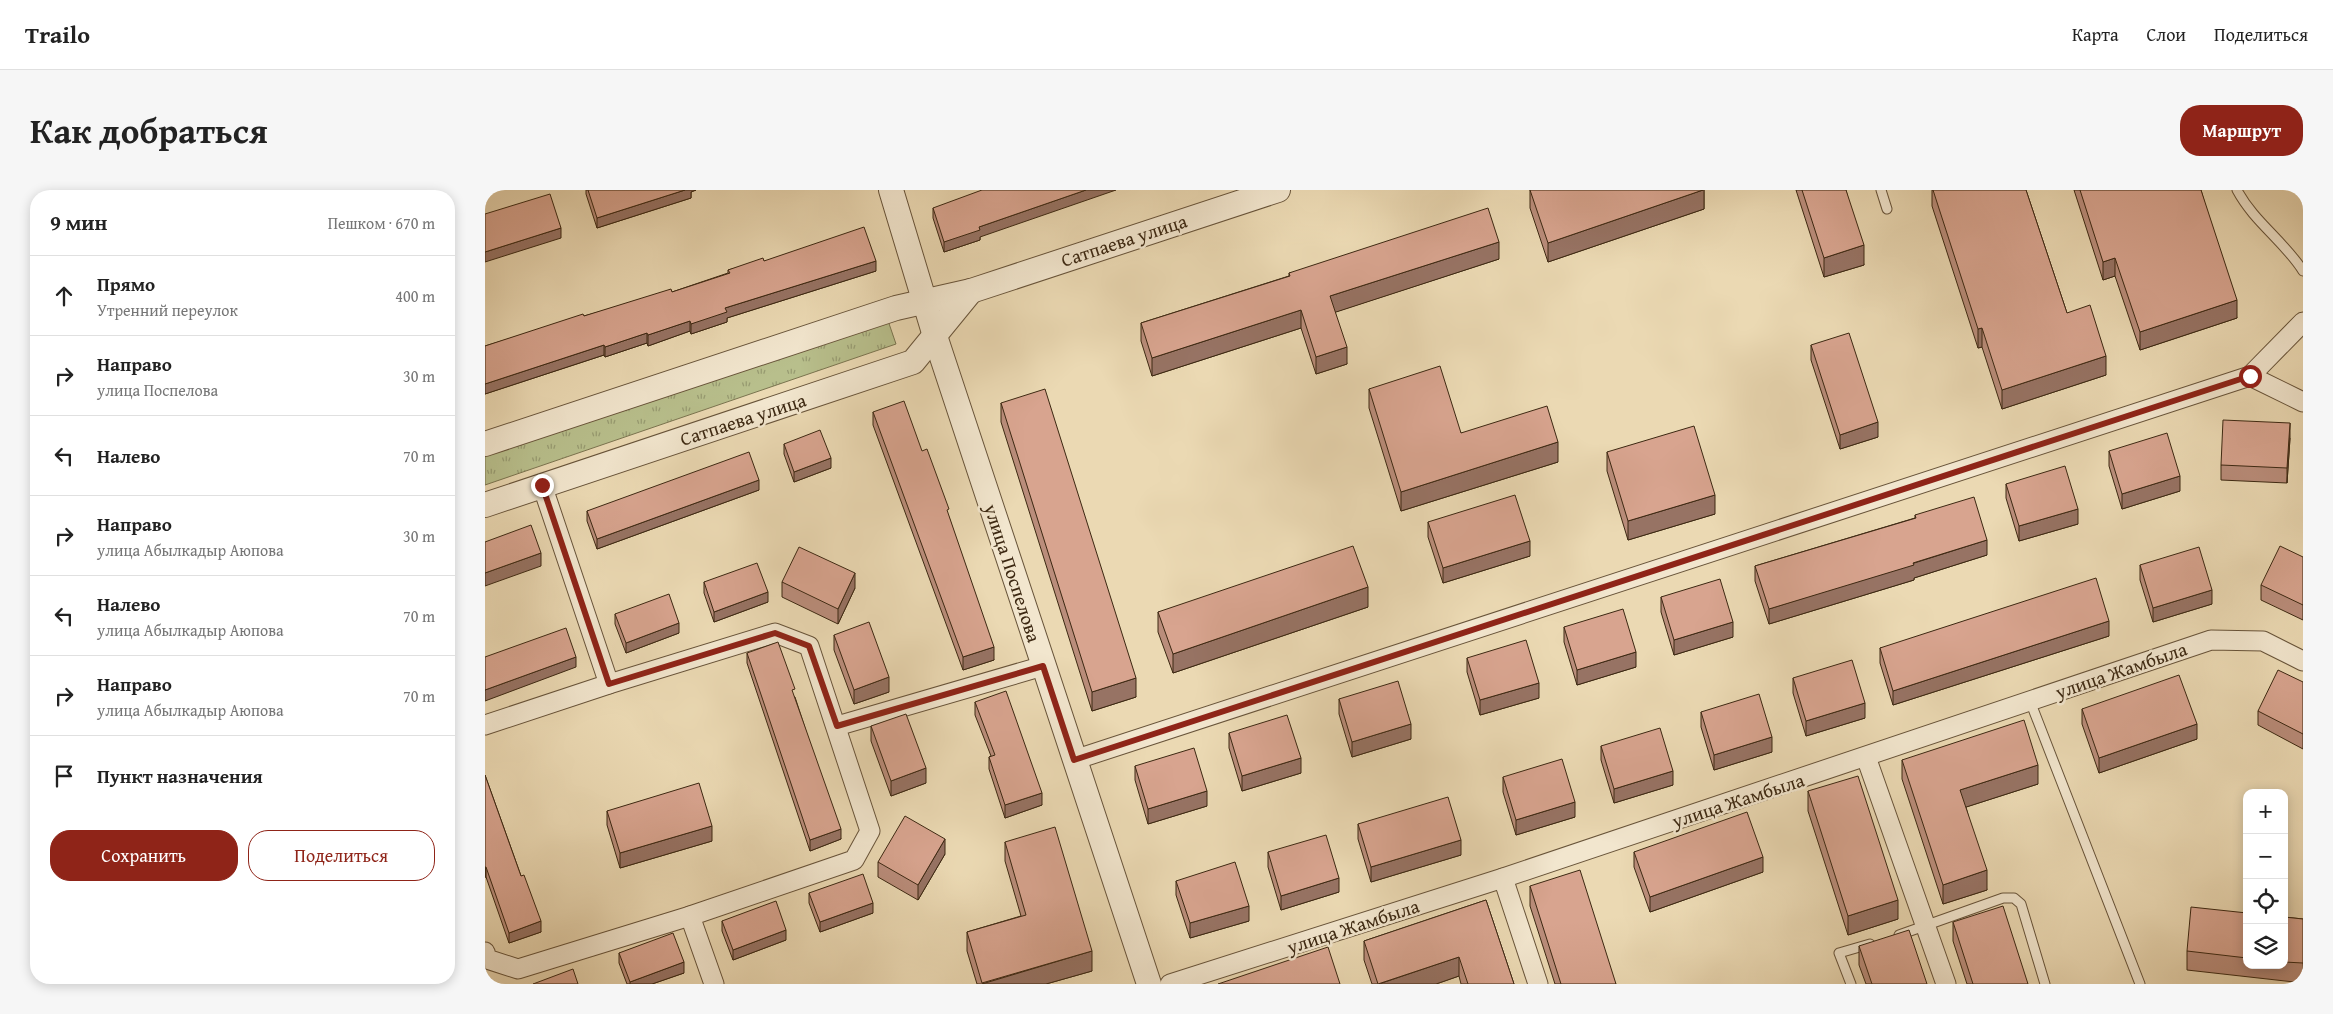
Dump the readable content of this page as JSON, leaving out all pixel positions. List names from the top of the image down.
{
  "streets": {
    "street": ["Сатпаева улица", "улица Поспелова", "улица Жамбыла"]
  },
  "crossings": [
    ["Сатпаева улица", "улица Поспелова"]
  ],
  "page": {
    "header": "Trailo",
    "nav": ["Карта", "Слои", "Поделиться"],
    "title": "Как добраться",
    "buttons": [
      "Маршрут",
      ["Сохранить", "Поделиться"]
    ],
    "heading": ["9 мин", "Пешком · 670 m"],
    "list": [
      ["Прямо", "Утренний переулок", "400 m"],
      ["Направо", "улица Поспелова", "30 m"],
      ["Налево", "70 m"],
      ["Направо", "улица Абылкадыр Аюпова", "30 m"],
      ["Налево", "улица Абылкадыр Аюпова", "70 m"],
      ["Направо", "улица Абылкадыр Аюпова", "70 m"],
      "Пункт назначения"
    ],
    "map_buttons": ["+", "−"]
  }
}
